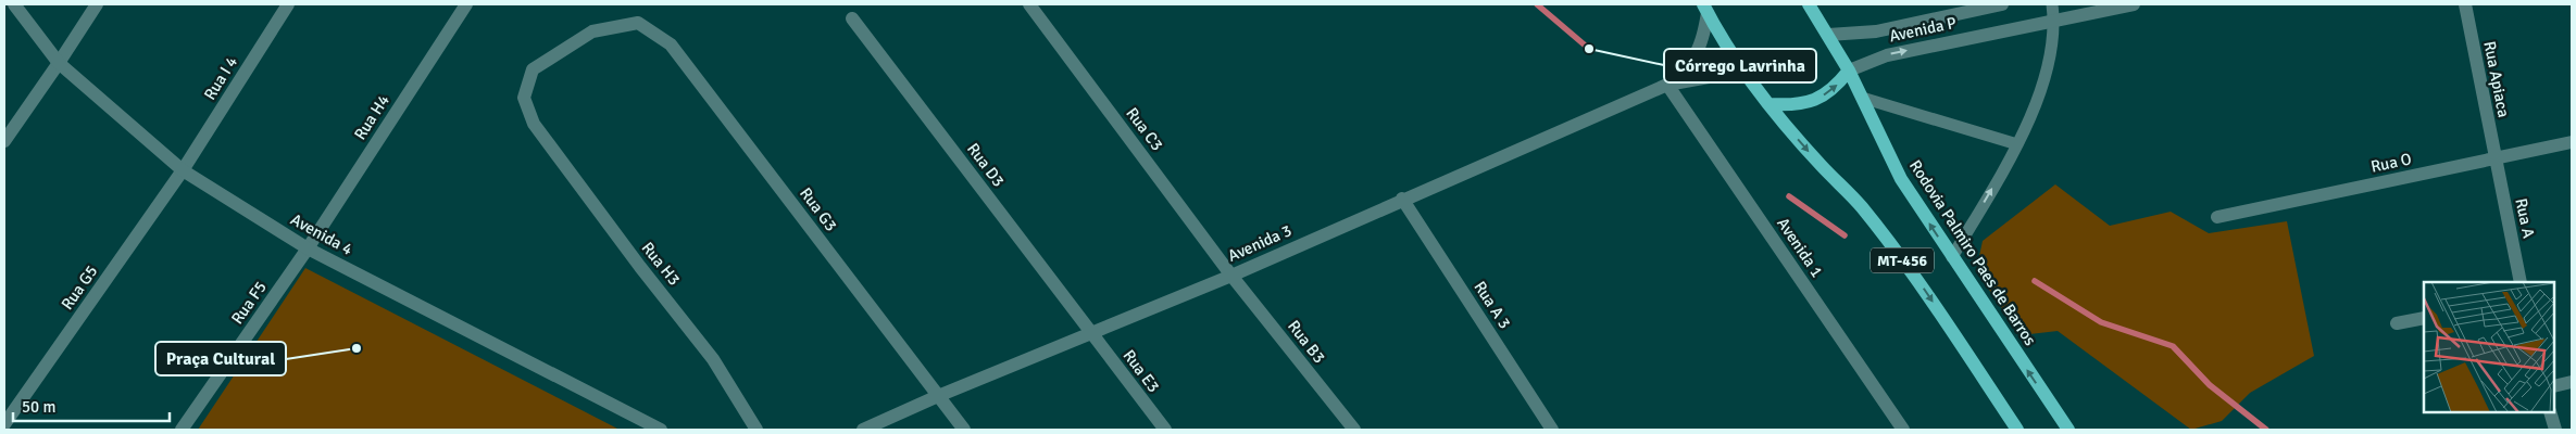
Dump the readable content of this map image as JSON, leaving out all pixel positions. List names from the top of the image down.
{
  "streets": {
    "main road": ["Rodovia Palmiro Paes de Barros", "MT-456"],
    "street": [
      "Avenida P",
      "Rua I 4",
      "Rua Apiaca",
      "Rua H4",
      "Rua C3",
      "Rua O",
      "Rua D3",
      "Rua G3",
      "Rua A",
      "Avenida 4",
      "Avenida 3",
      "Avenida 1",
      "Rua H3",
      "Rua G5",
      "Rua F5",
      "Rua A 3",
      "Rua B3",
      "Rua E3"
    ]
  },
  "crossings": [
    ["Avenida P", "Rodovia Palmiro Paes de Barros"],
    ["Rua I 4", "Avenida 4"],
    ["Rua I 4", "Rua G5"],
    ["Rua Apiaca", "Rua O"],
    ["Rua Apiaca", "Rua A"],
    ["Rua H4", "Avenida 4"],
    ["Rua H4", "Rua F5"],
    ["Rua C3", "Avenida 3"],
    ["Rua C3", "Rua B3"],
    ["Rua O", "Rua A"],
    ["Rua D3", "Avenida 3"],
    ["Rua D3", "Rua E3"],
    ["Rua G3", "Avenida 3"],
    ["Rua G3", "Rua H3"],
    ["Avenida 4", "Rua G5"],
    ["Avenida 4", "Rua F5"],
    ["Avenida 3", "Avenida 1"],
    ["Avenida 3", "Rua A 3"],
    ["Avenida 3", "Rua B3"],
    ["Avenida 3", "Rua E3"]
  ],
  "places": ["Córrego Lavrinha", "Praça Cultural"],
  "scale_bar": "50 m"
}
